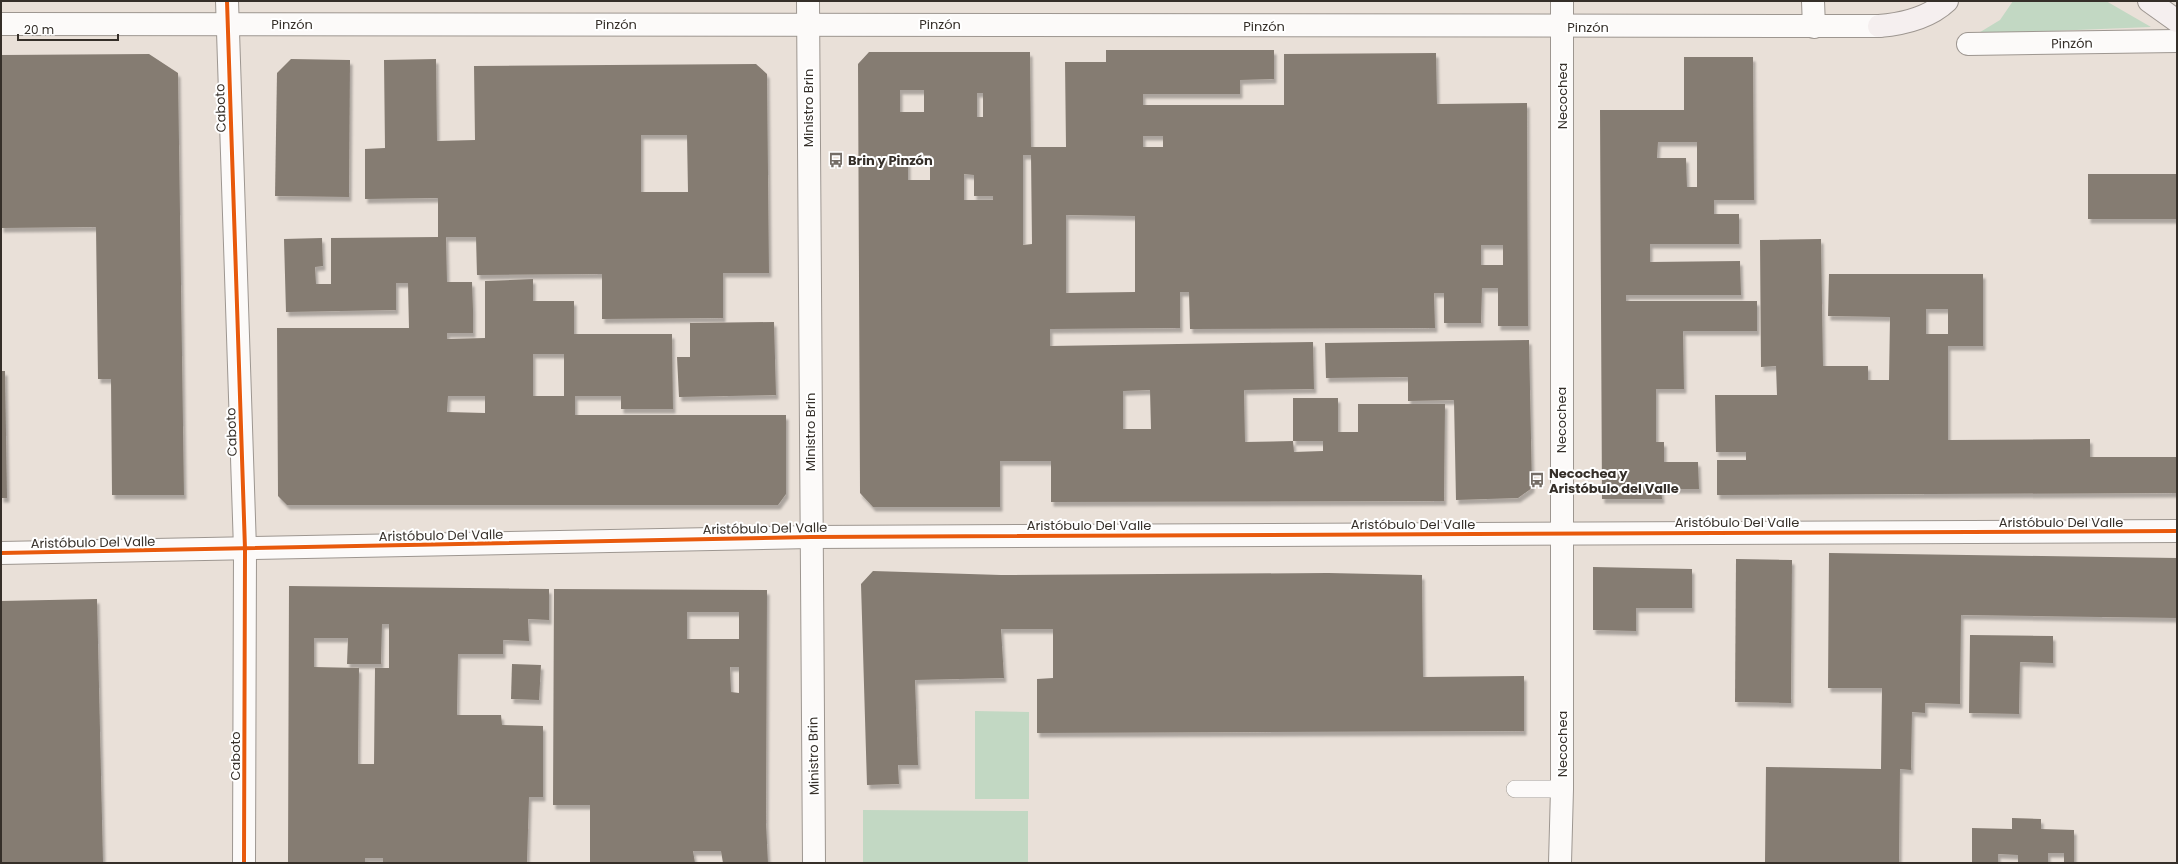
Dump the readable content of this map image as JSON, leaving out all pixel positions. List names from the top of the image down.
{
  "streets": {
    "street": [
      "Pinzón",
      "Necochea",
      "Caboto",
      "Ministro Brin",
      "Aristóbulo Del Valle"
    ]
  },
  "crossings": [
    ["Pinzón", "Necochea"],
    ["Pinzón", "Caboto"],
    ["Pinzón", "Ministro Brin"],
    ["Necochea", "Aristóbulo Del Valle"],
    ["Caboto", "Aristóbulo Del Valle"],
    ["Ministro Brin", "Aristóbulo Del Valle"]
  ],
  "places": {
    "bus stop": ["Brin y Pinzón", "Necochea y Aristóbulo del Valle"]
  },
  "scale_bar": "20 m"
}
